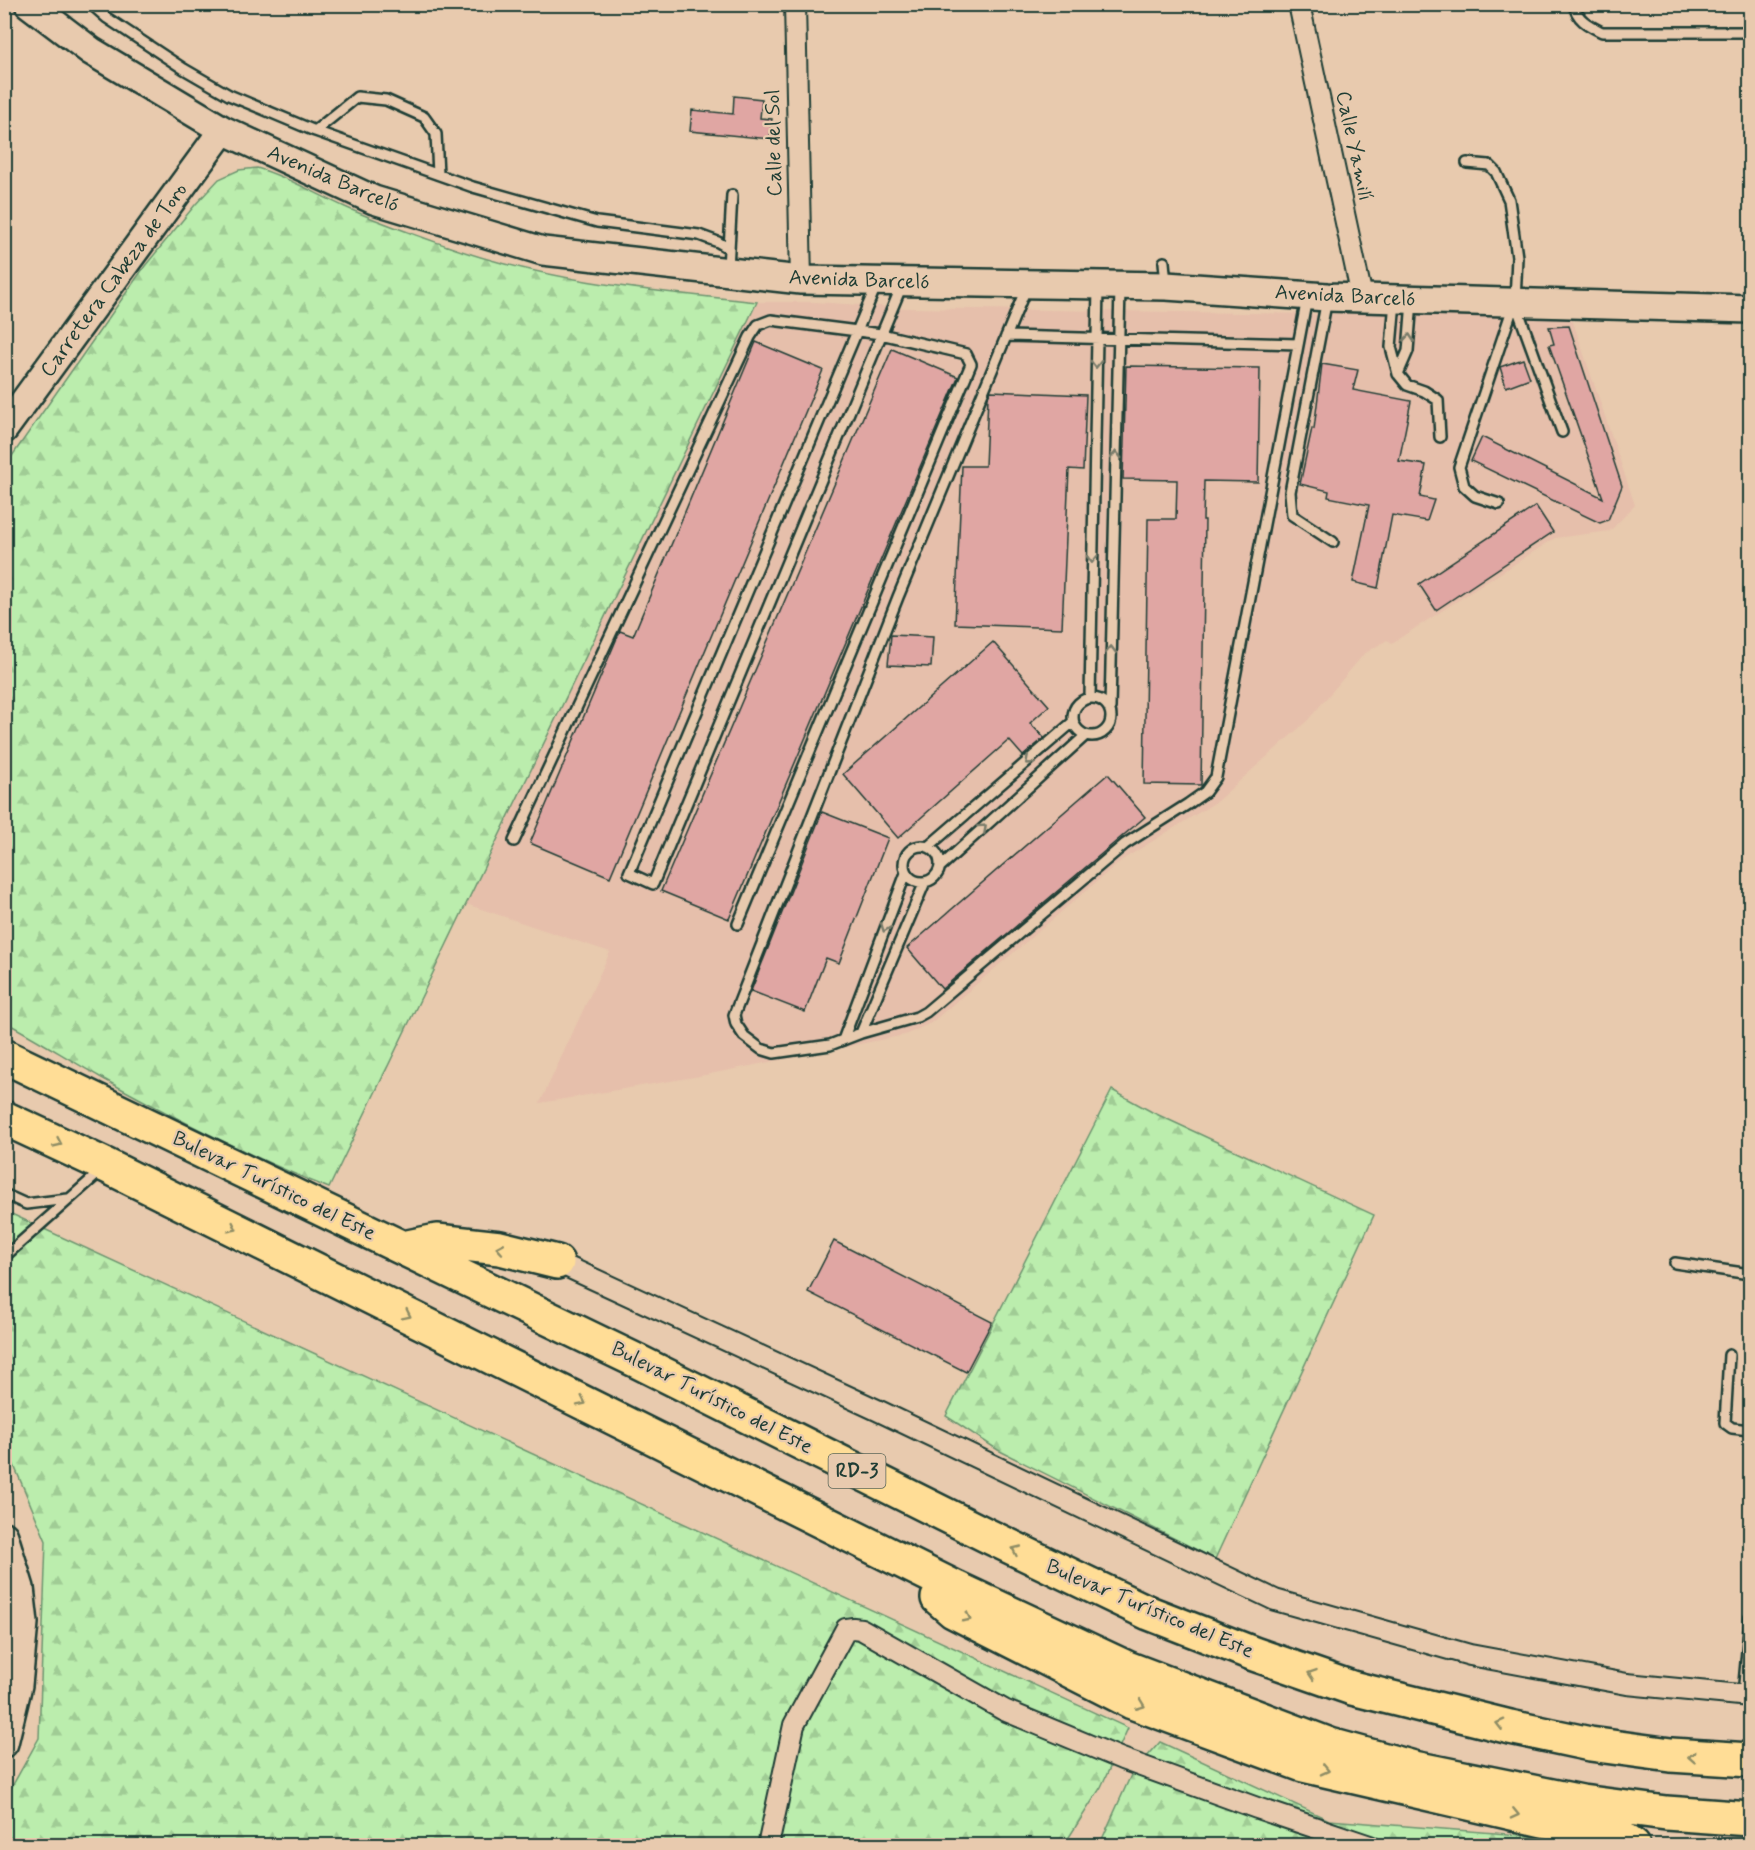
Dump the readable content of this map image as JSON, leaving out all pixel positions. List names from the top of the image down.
{
  "streets": {
    "highway": ["Bulevar Turístico del Este", "RD-3"],
    "street": [
      "Calle del Sol",
      "Calle Yamilí",
      "Avenida Barceló",
      "Carretera Cabeza de Toro"
    ]
  },
  "crossings": [
    ["Calle del Sol", "Avenida Barceló"],
    ["Calle Yamilí", "Avenida Barceló"],
    ["Avenida Barceló", "Carretera Cabeza de Toro"]
  ]
}
